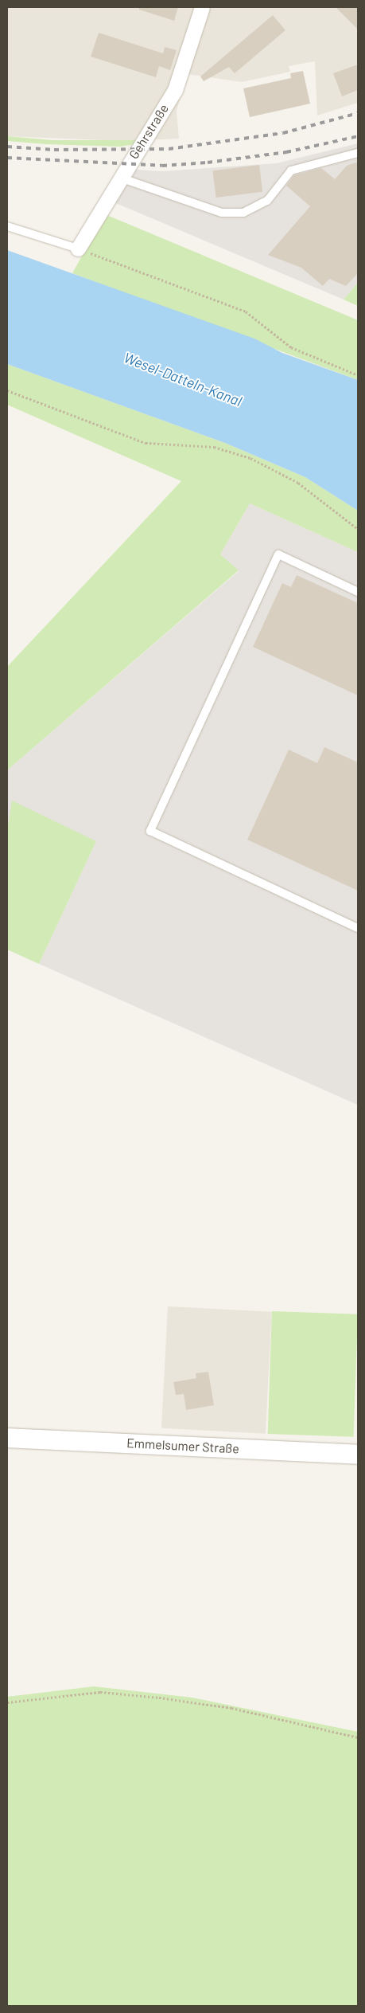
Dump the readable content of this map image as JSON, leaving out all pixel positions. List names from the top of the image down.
{
  "streets": {
    "street": ["Gehrstraße", "Emmelsumer Straße"]
  },
  "water": ["Wesel-Datteln-Kanal"]
}
